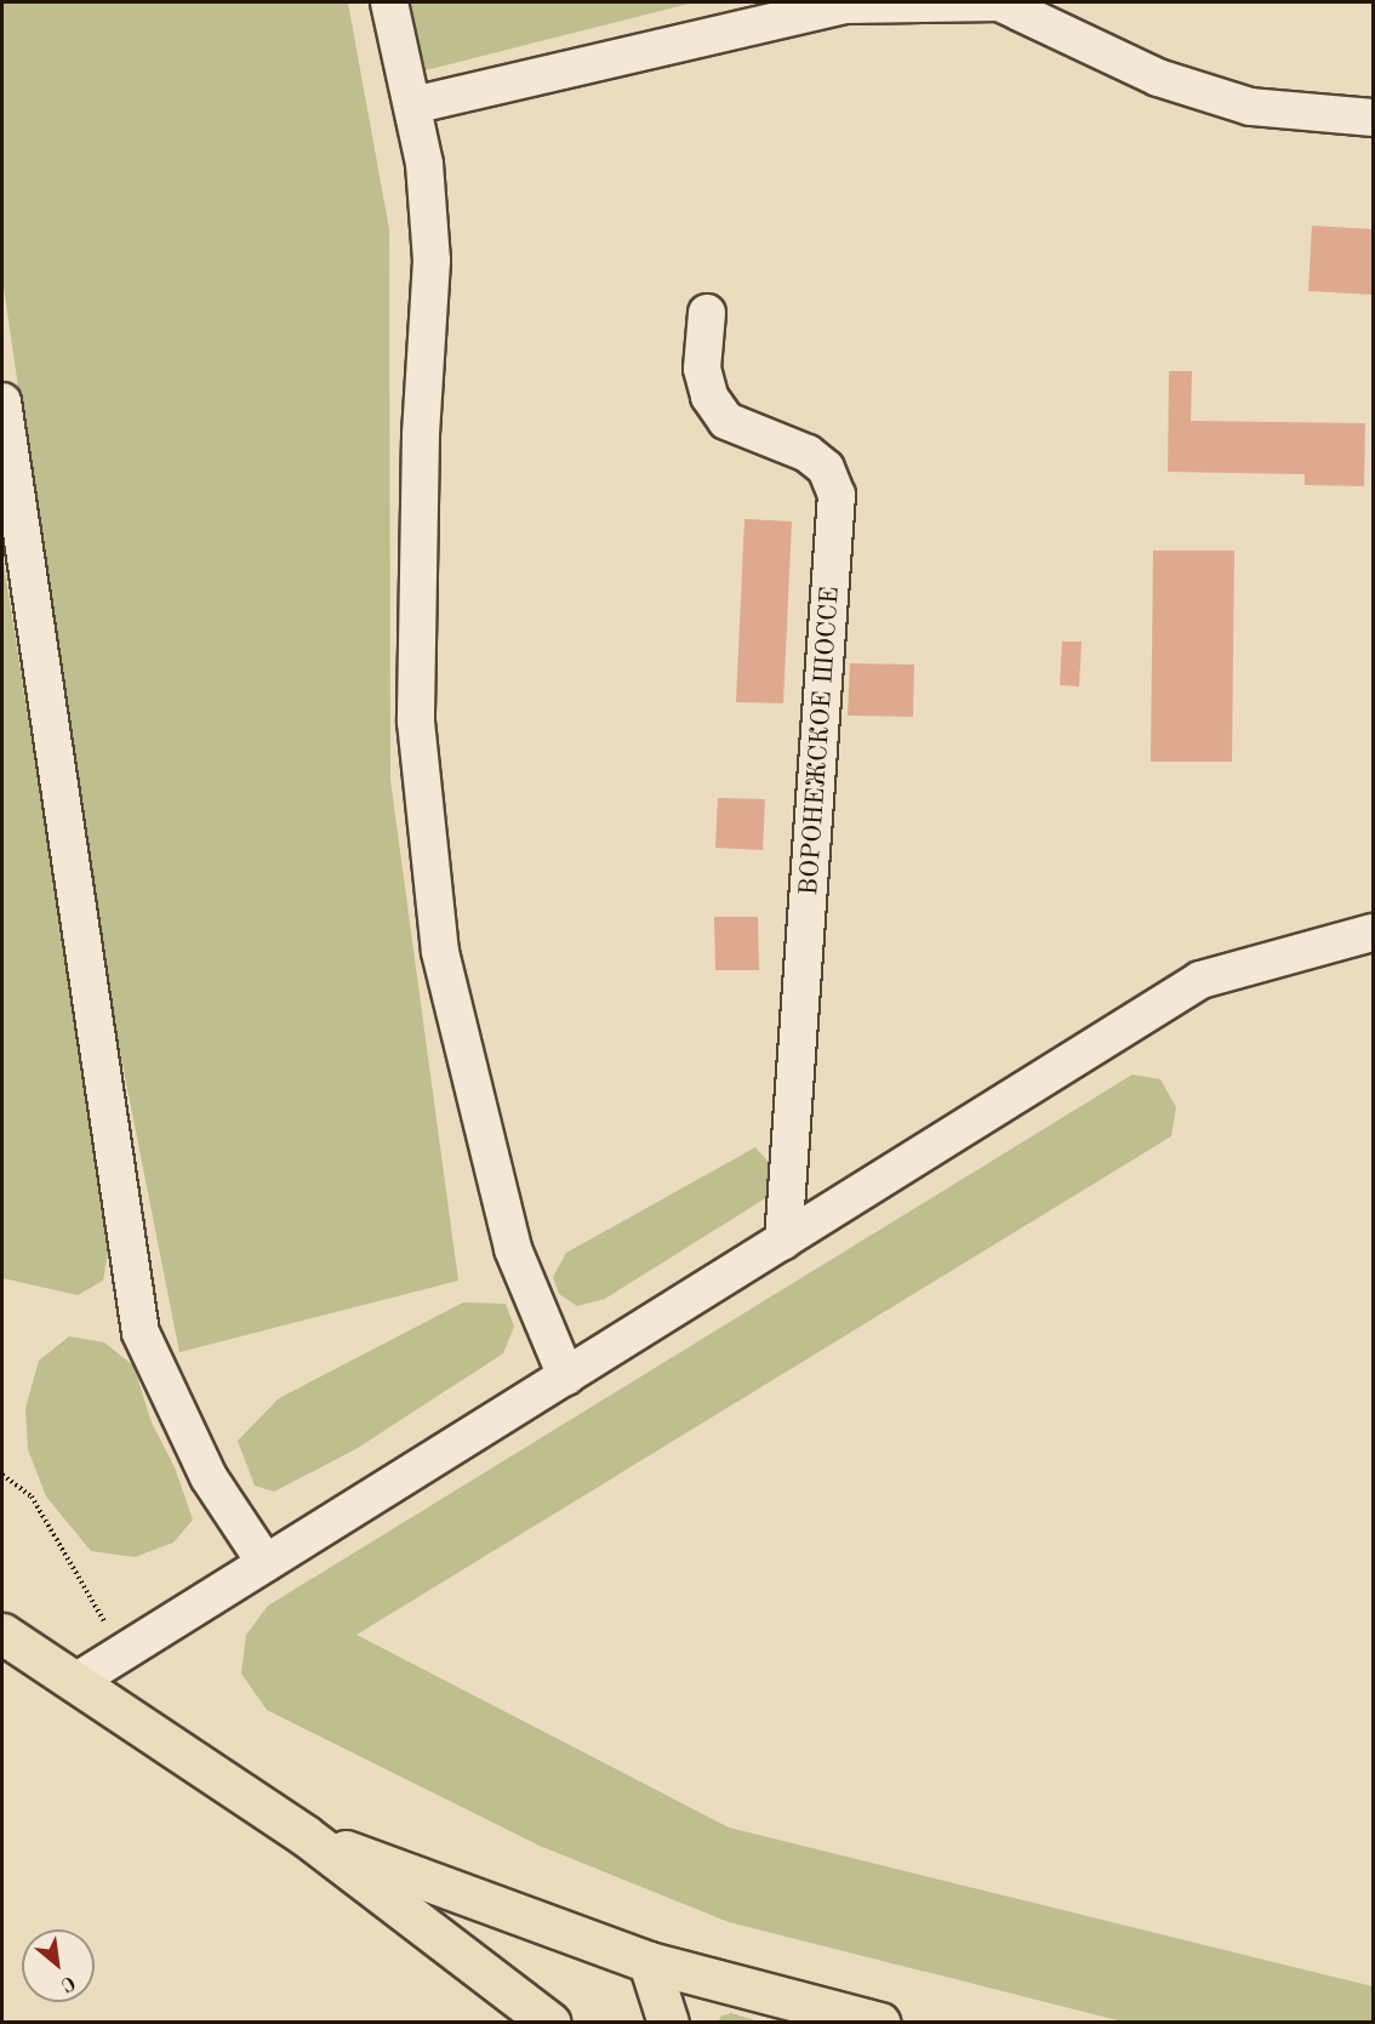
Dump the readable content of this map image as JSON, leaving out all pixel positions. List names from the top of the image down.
{
  "streets": {
    "street": ["ВОРОНЕЖСКОЕ ШОССЕ"]
  },
  "north": "bottom right"
}
